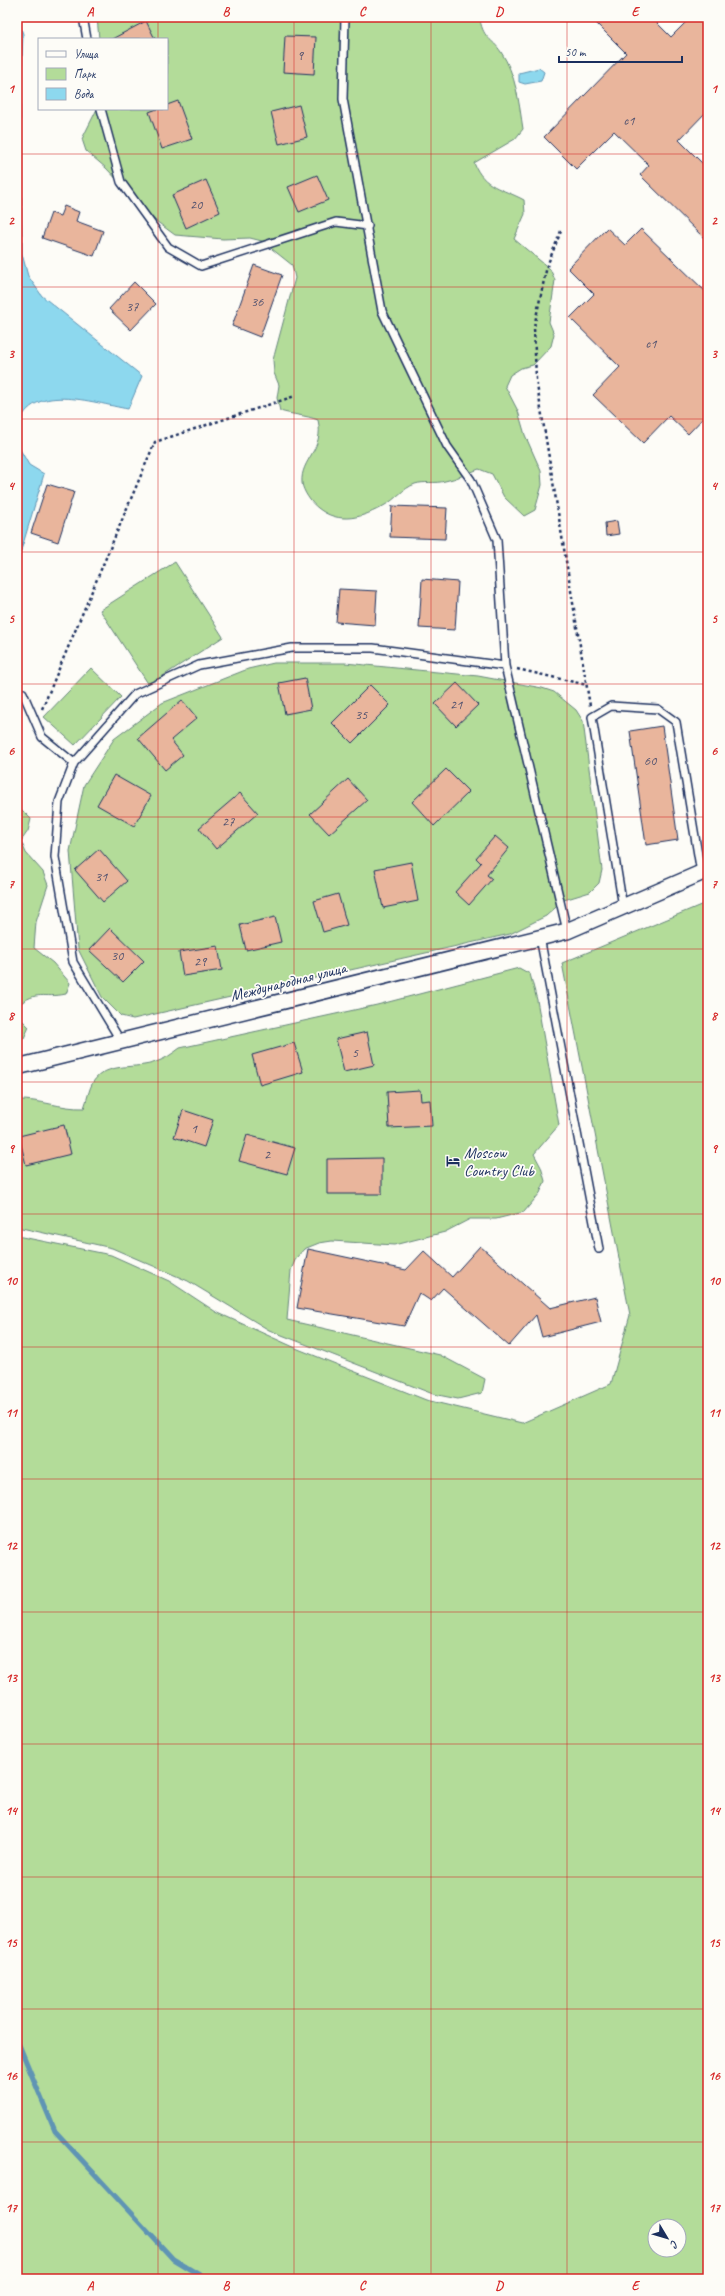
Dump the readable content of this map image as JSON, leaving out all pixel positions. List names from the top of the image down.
{
  "streets": {
    "street": ["Международная улица"]
  },
  "places": {
    "hotel": ["Moscow Country Club"]
  },
  "house_numbers": [
    "9",
    "с1",
    "20",
    "36",
    "37",
    "с1",
    "21",
    "35",
    "60",
    "27",
    "31",
    "30",
    "29",
    "5",
    "1",
    "2"
  ],
  "legend": ["Улица", "Парк", "Вода"],
  "scale_bar": "50 m",
  "north": "bottom right",
  "grid": {
    "columns": [
      "A",
      "B",
      "C",
      "D",
      "E"
    ],
    "rows": [
      "1",
      "2",
      "3",
      "4",
      "5",
      "6",
      "7",
      "8",
      "9",
      "10",
      "11",
      "12",
      "13",
      "14",
      "15",
      "16",
      "17"
    ]
  }
}
